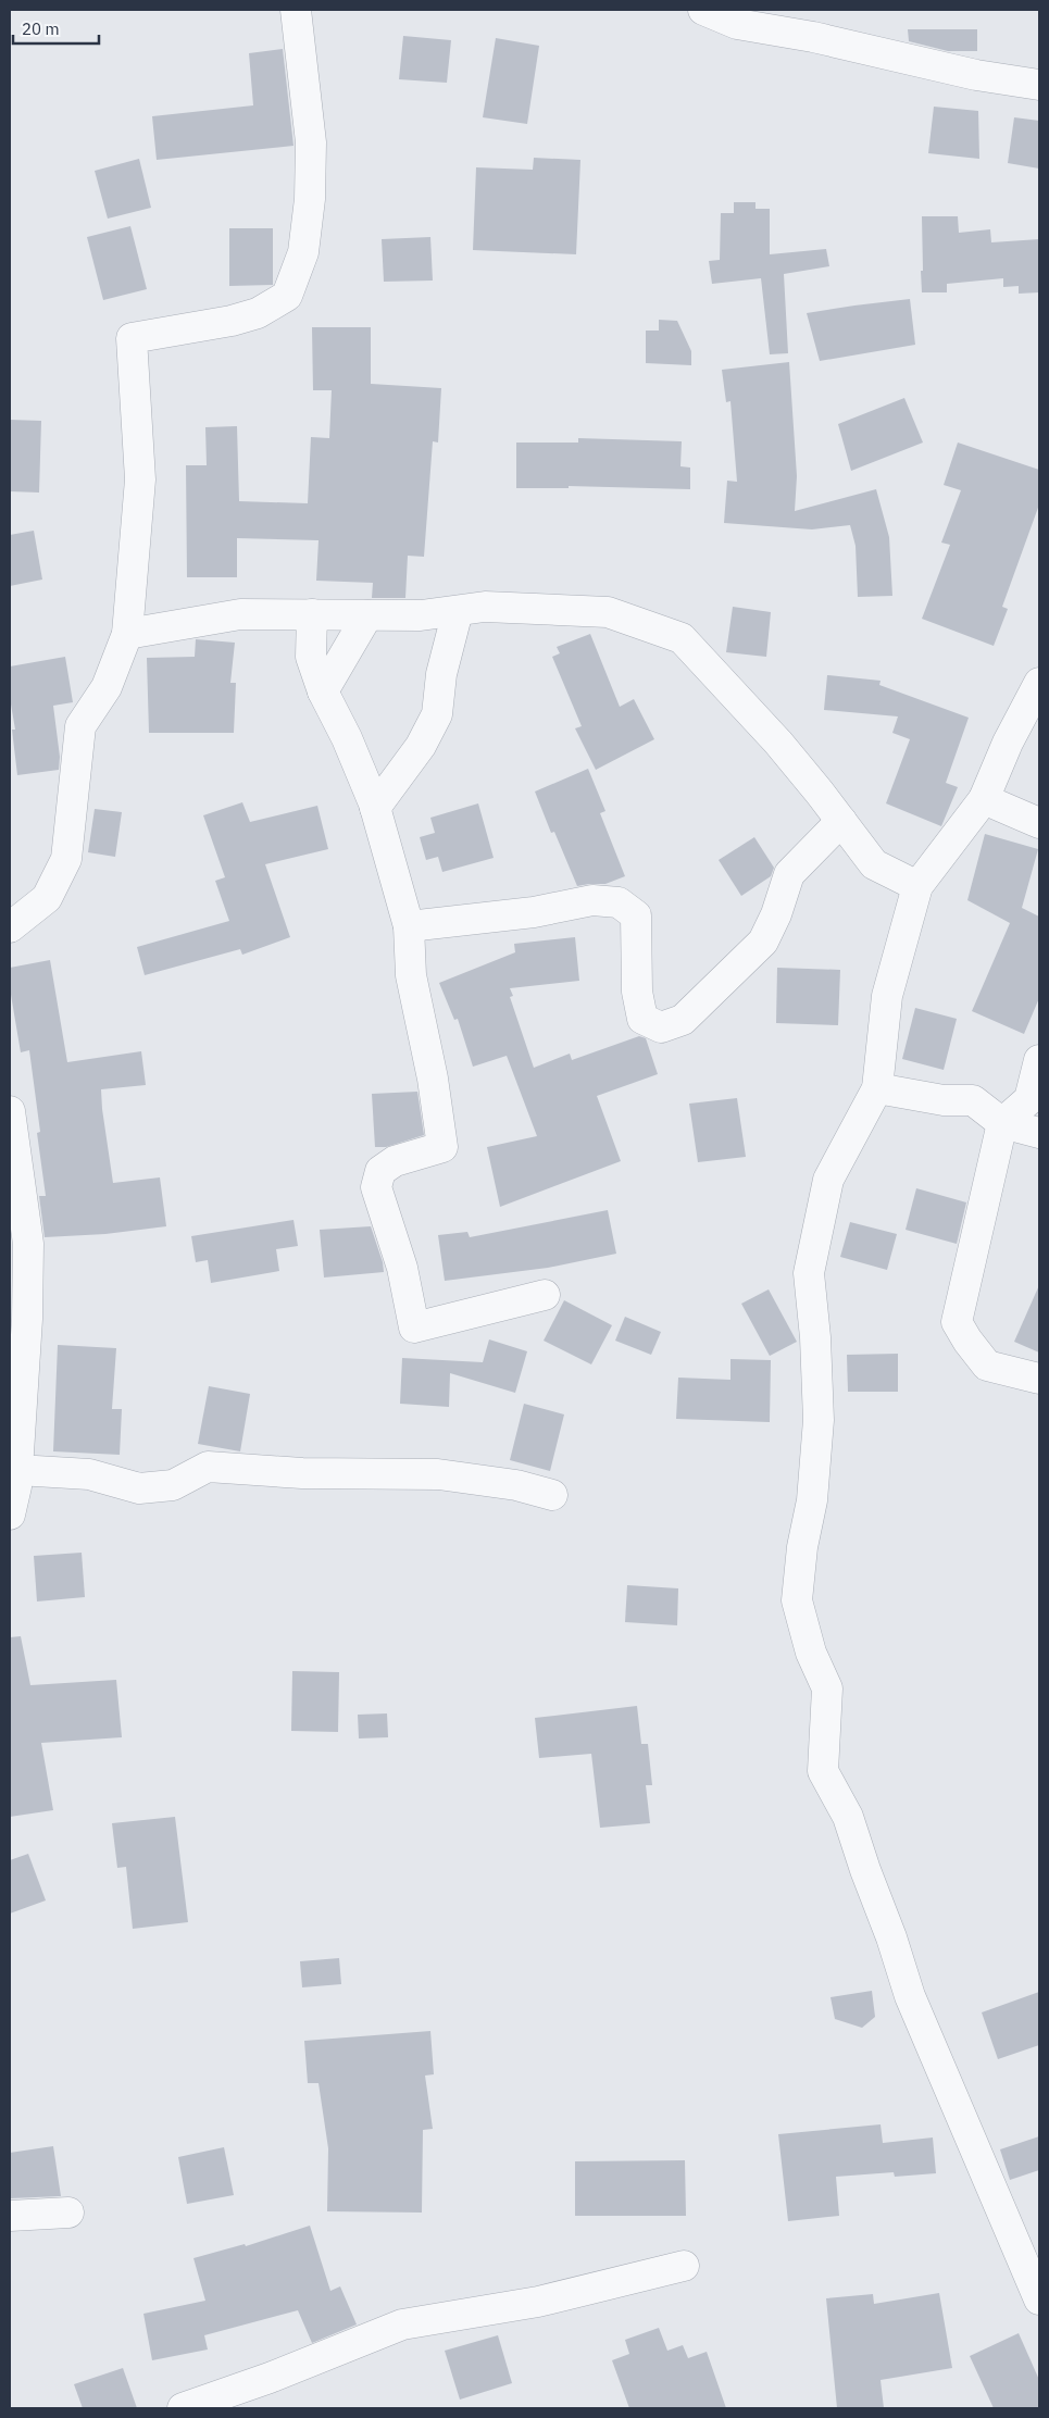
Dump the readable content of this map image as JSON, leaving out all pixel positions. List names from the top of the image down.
{
  "scale_bar": "20 m"
}
